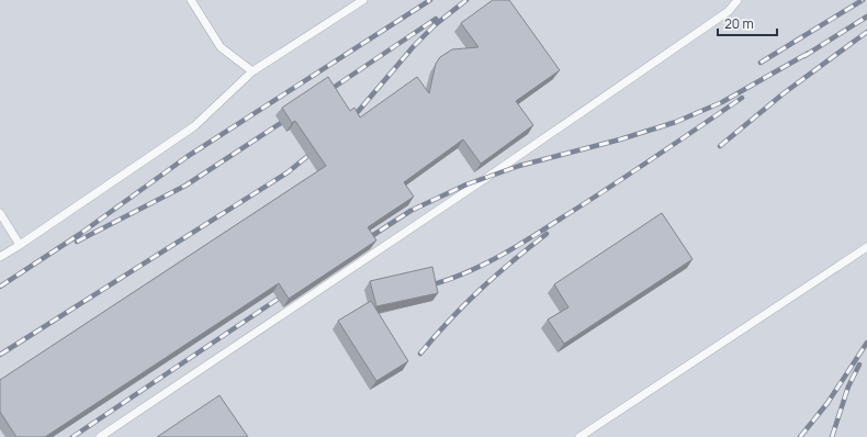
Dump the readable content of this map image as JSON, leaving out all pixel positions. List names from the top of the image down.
{
  "scale_bar": "20 m"
}
